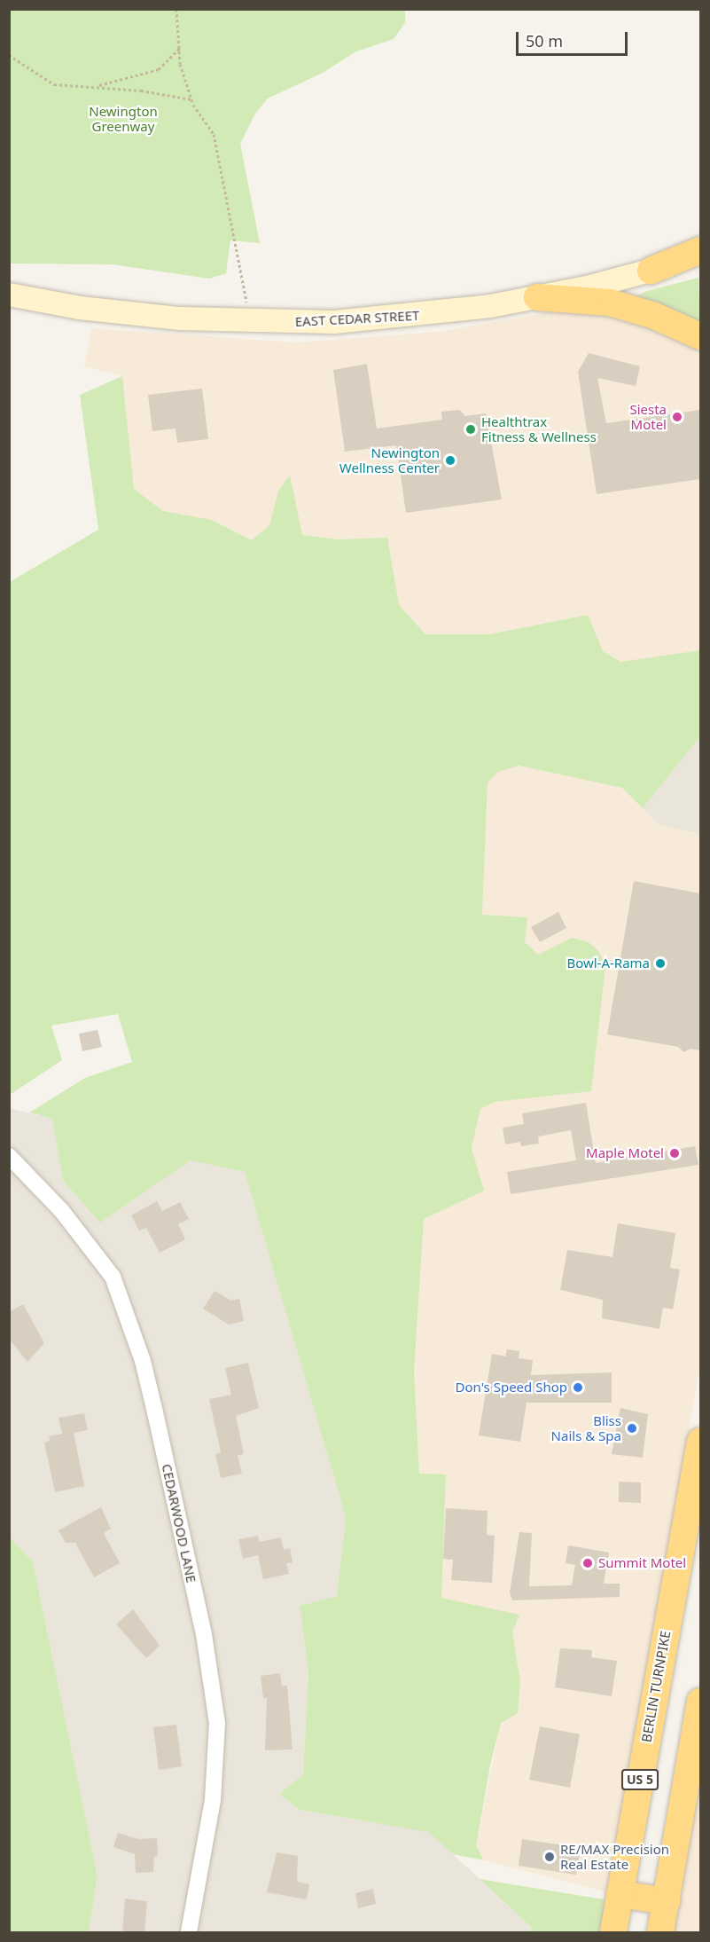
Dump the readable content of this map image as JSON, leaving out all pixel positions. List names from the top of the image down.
{
  "streets": {
    "highway": ["BERLIN TURNPIKE", "US 5"],
    "main road": ["EAST CEDAR STREET"],
    "street": ["CEDARWOOD LANE"]
  },
  "parks": ["Newington Greenway"],
  "places": [
    "Siesta Motel",
    "Healthtrax Fitness & Wellness",
    "Newington Wellness Center",
    "Bowl-A-Rama",
    "Maple Motel",
    "Don's Speed Shop",
    "Bliss Nails & Spa",
    "Summit Motel",
    "RE/MAX Precision Real Estate"
  ],
  "scale_bar": "50 m"
}
